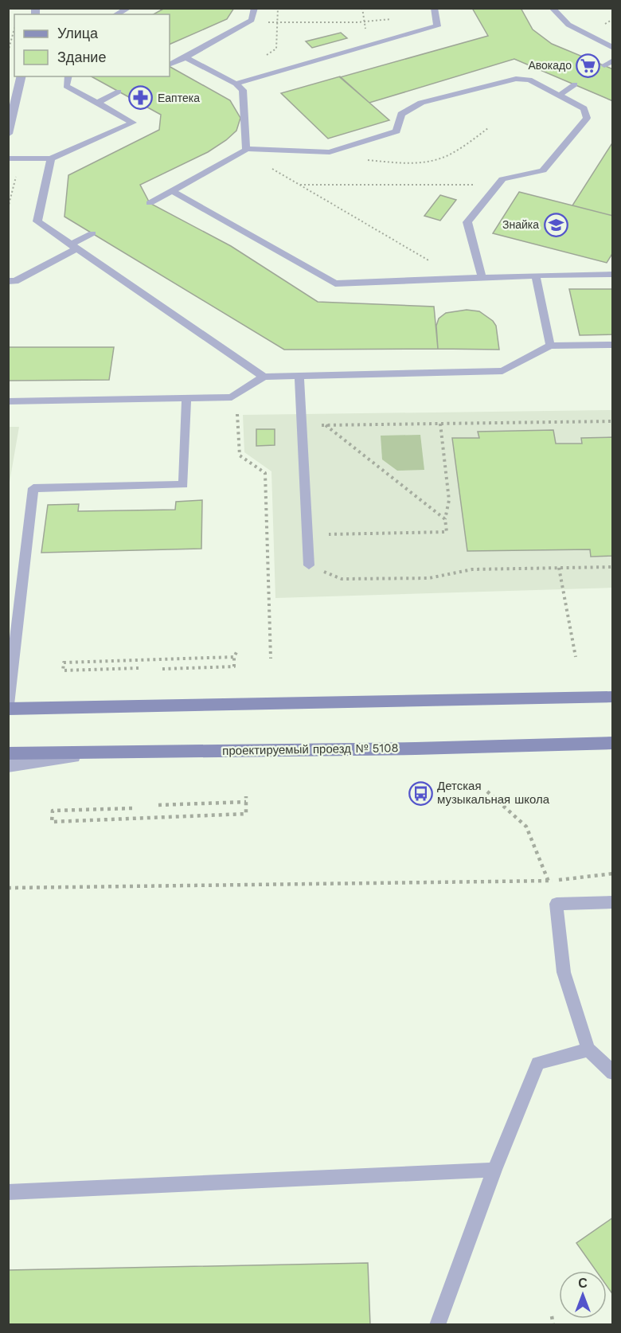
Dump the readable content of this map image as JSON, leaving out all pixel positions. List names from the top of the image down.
{
  "streets": {
    "main road": ["проектируемый проезд № 5108"]
  },
  "places": {
    "supermarket": ["Авокадо"],
    "pharmacy": ["Еаптека"],
    "school or university": ["Знайка"],
    "bus stop": ["Детская музыкальная школа"]
  },
  "legend": ["Улица", "Здание"],
  "north": "top"
}
